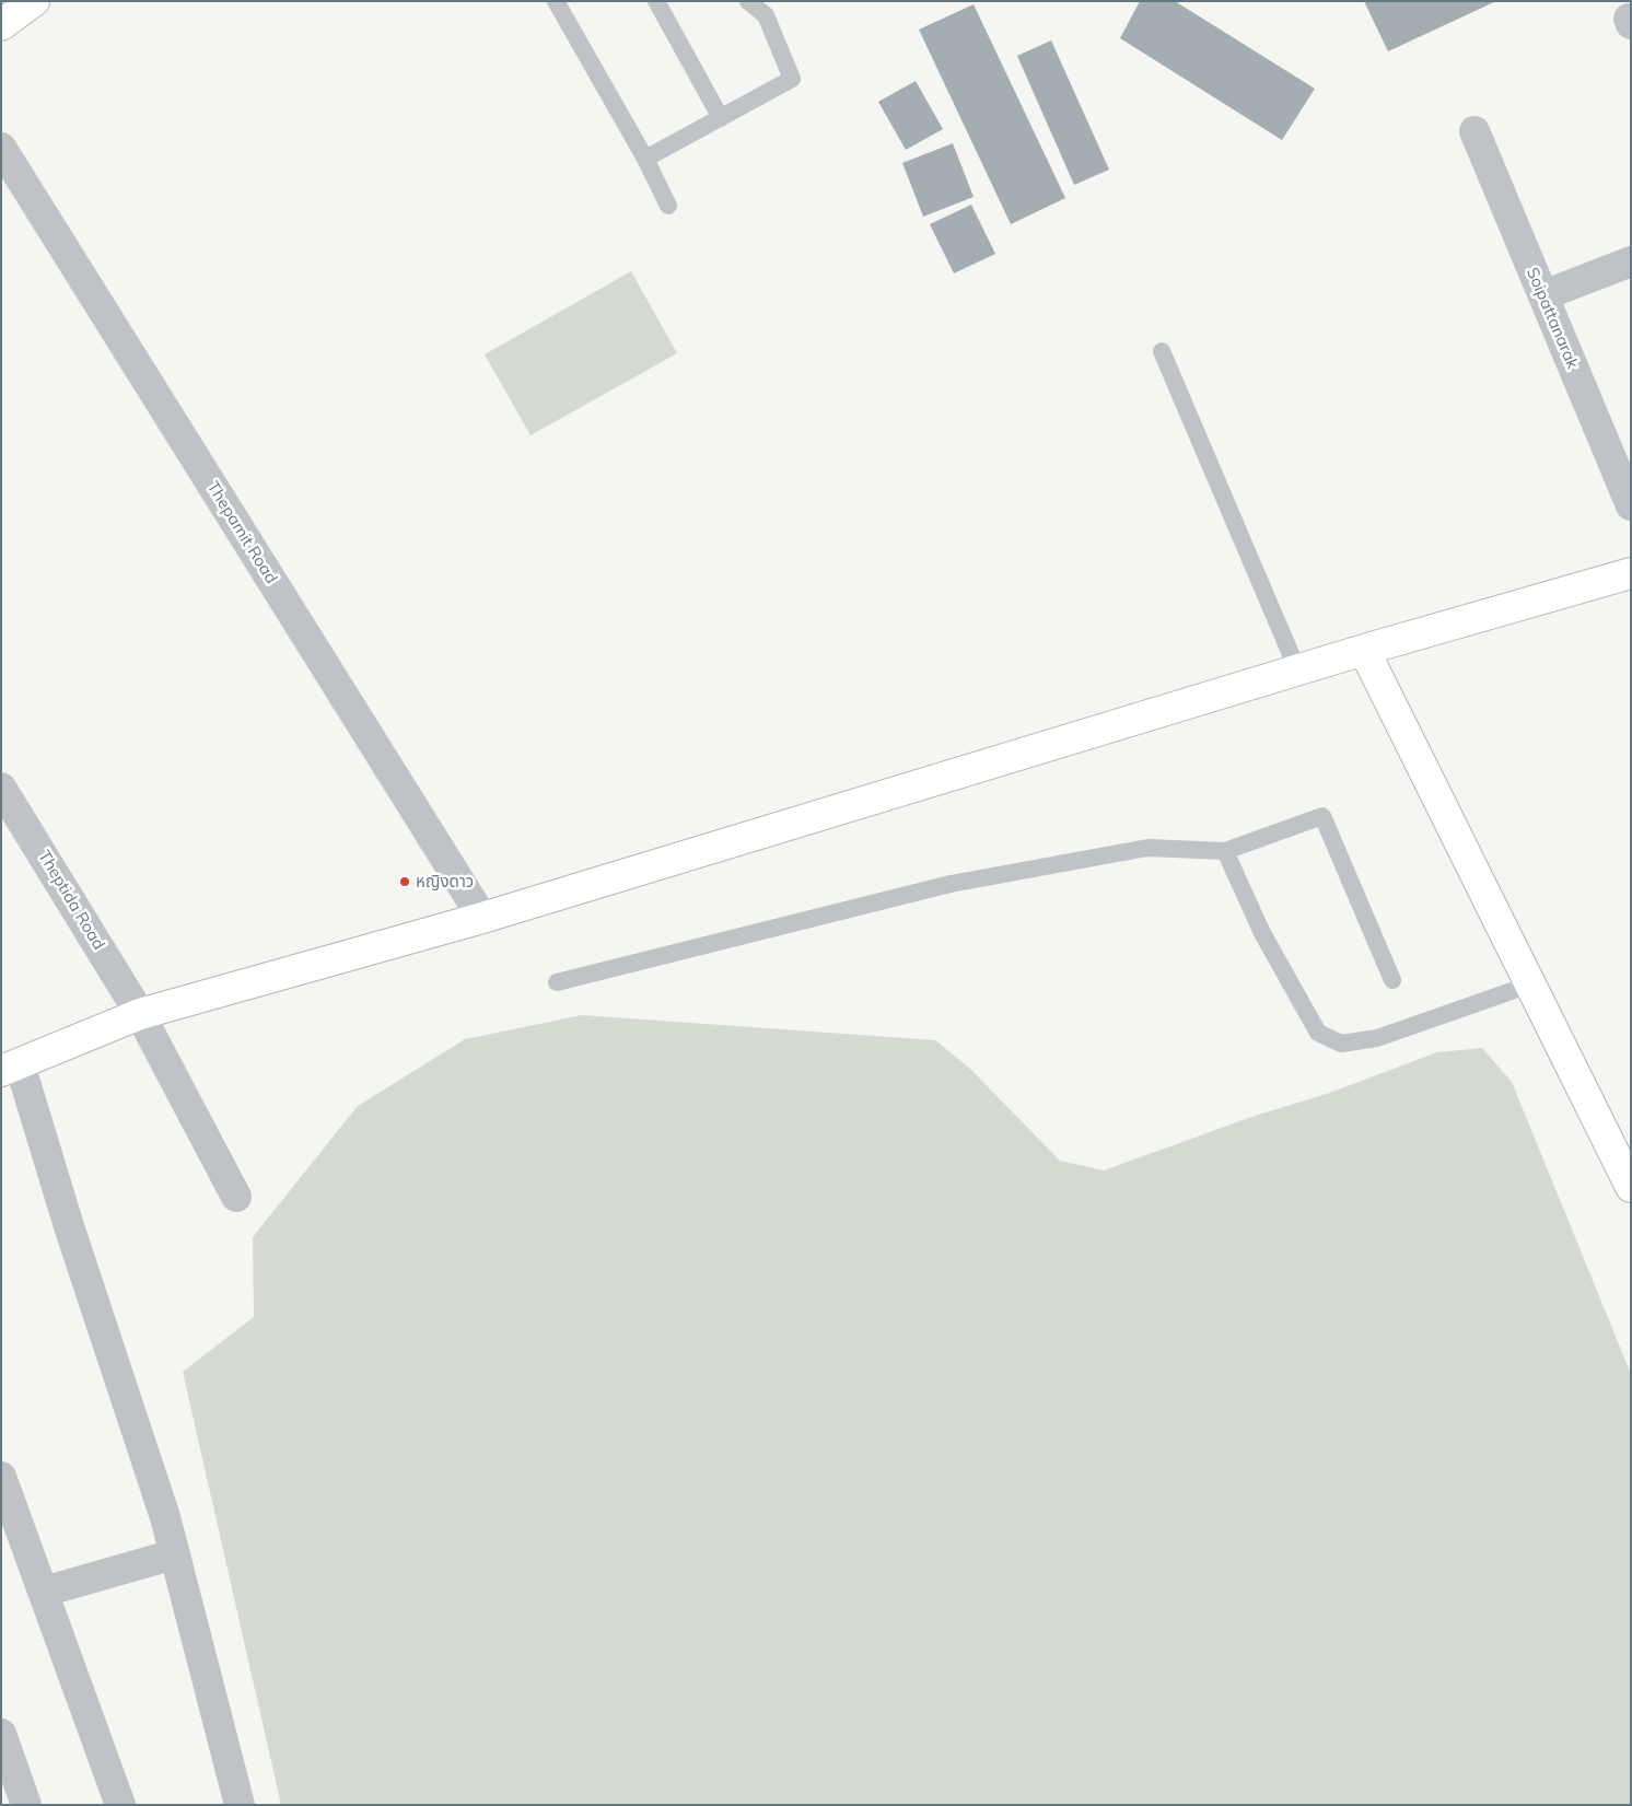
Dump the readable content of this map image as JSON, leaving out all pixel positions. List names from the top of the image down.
{
  "streets": {
    "street": ["Soipattanarak", "Thepamit Road", "Theptida Road"]
  },
  "places": ["หญิงดาว"]
}
